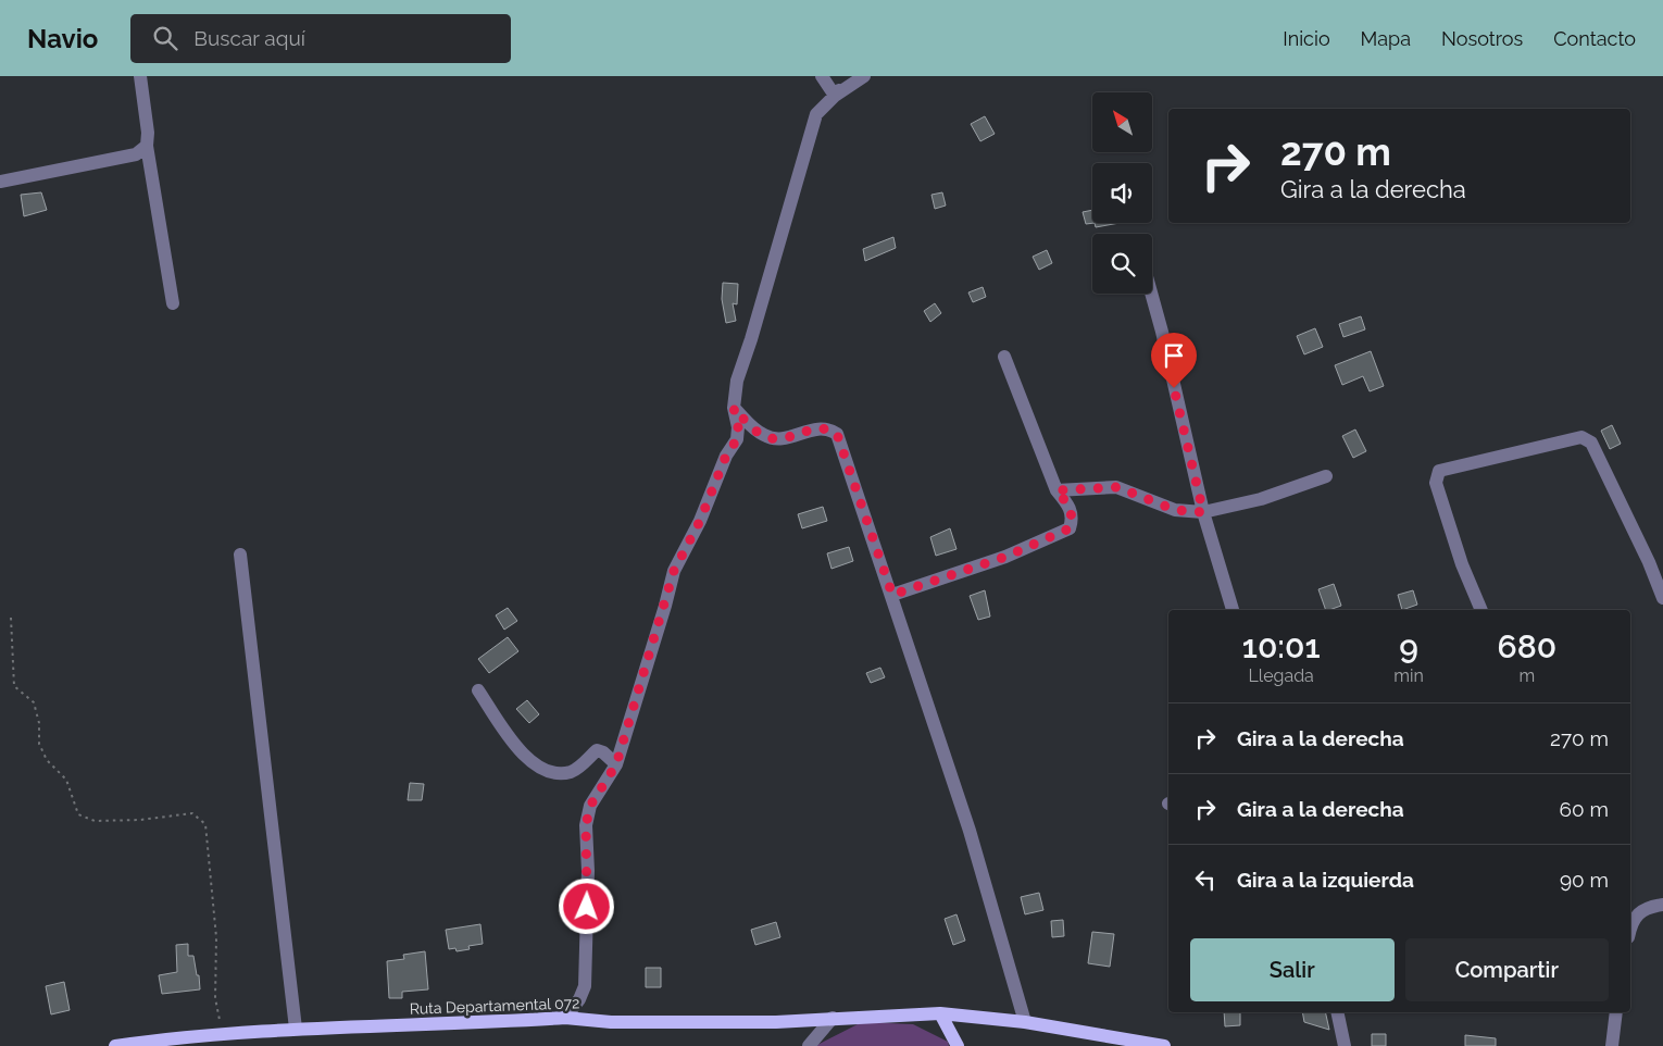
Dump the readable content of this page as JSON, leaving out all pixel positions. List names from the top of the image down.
{
  "streets": {
    "main road": ["Ruta Departamental 072"]
  },
  "north": "top left",
  "page": {
    "header": "Navio",
    "search": "Buscar aquí",
    "nav": [
      "Inicio",
      "Mapa",
      "Nosotros",
      "Contacto"
    ],
    "turn": ["270 m", "Gira a la derecha"],
    "eta": [
      "10:01",
      "Llegada",
      "9",
      "min",
      "680",
      "m"
    ],
    "list": [
      {
        "name": "Gira a la derecha",
        "value": "270 m"
      },
      {
        "name": "Gira a la derecha",
        "value": "60 m"
      },
      {
        "name": "Gira a la izquierda",
        "value": "90 m"
      }
    ],
    "buttons": ["Salir", "Compartir"]
  }
}
